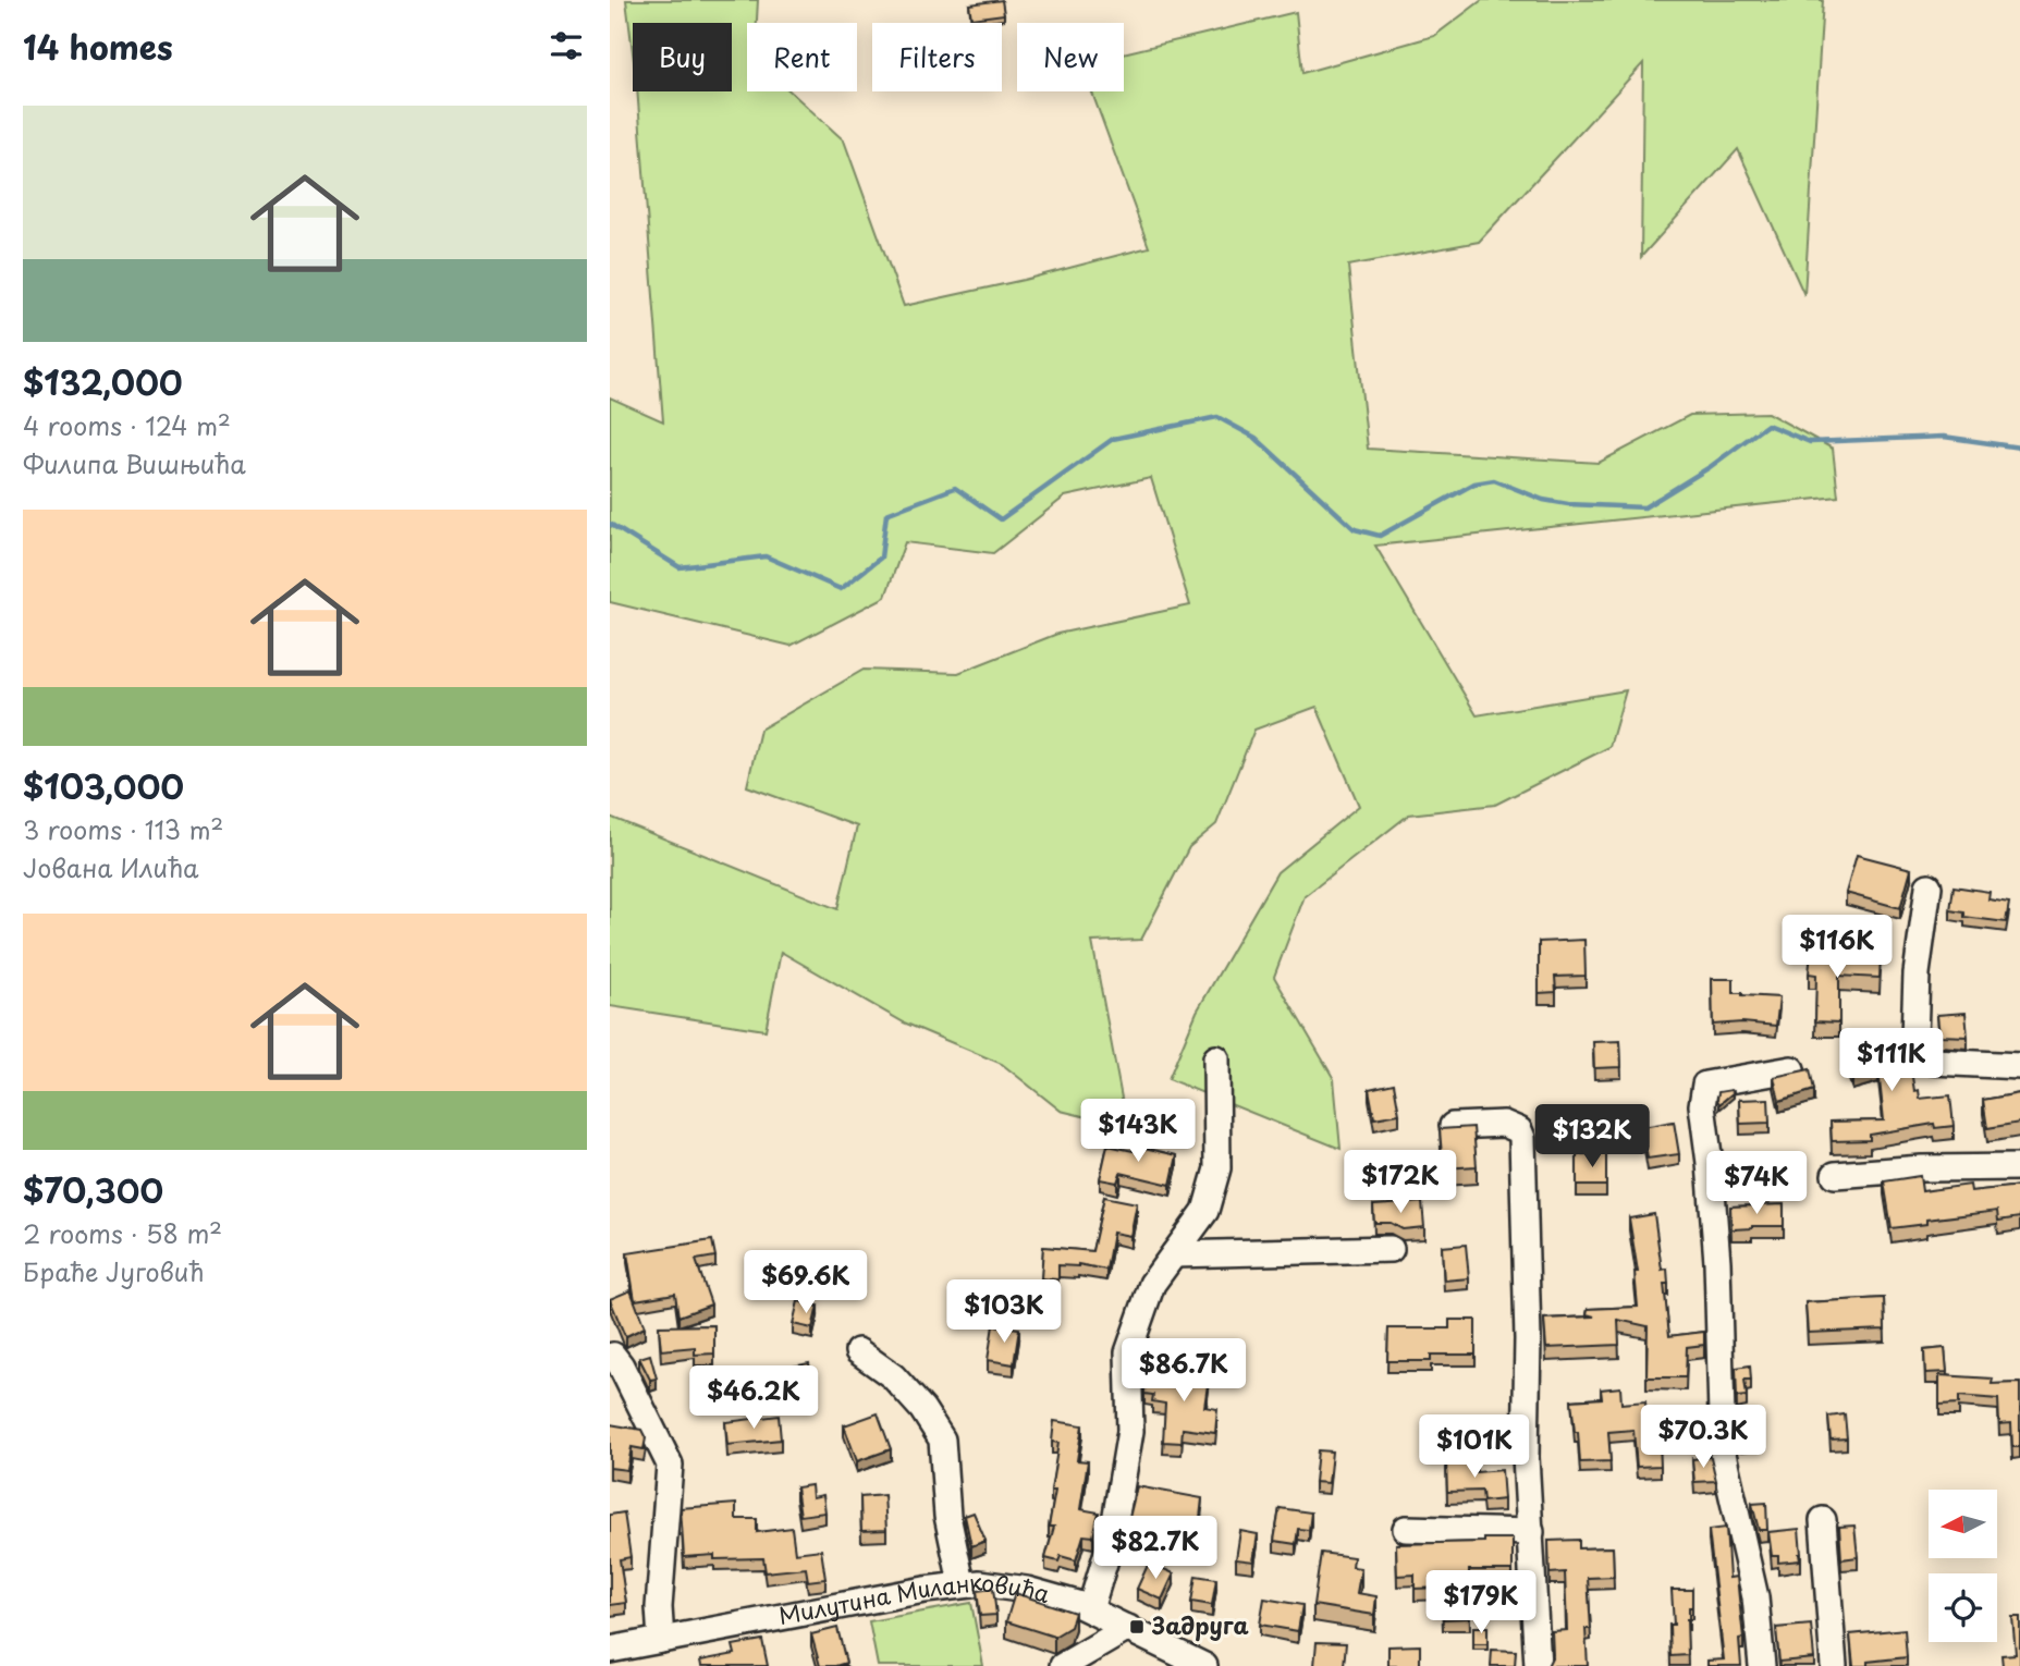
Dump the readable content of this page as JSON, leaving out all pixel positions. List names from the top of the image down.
{
  "streets": {
    "street": ["Милутина Миланковића"]
  },
  "places": {
    "transit": ["Задруга"]
  },
  "north": "left",
  "page": {
    "heading": "14 homes",
    "chip": [
      "Buy",
      "Rent",
      "Filters",
      "New"
    ],
    "list": [
      {
        "name": "$132,000",
        "note": "4 rooms · 124 m² · Филипа Вишњића"
      },
      {
        "name": "$103,000",
        "note": "3 rooms · 113 m² · Јована Илића"
      },
      {
        "name": "$70,300",
        "note": "2 rooms · 58 m² · Браће Југовић"
      }
    ],
    "price": [
      "$116K",
      "$111K",
      "$143K",
      "$132K",
      "$172K",
      "$74K",
      "$69.6K",
      "$103K",
      "$86.7K",
      "$46.2K",
      "$70.3K",
      "$101K",
      "$82.7K",
      "$179K"
    ]
  }
}
